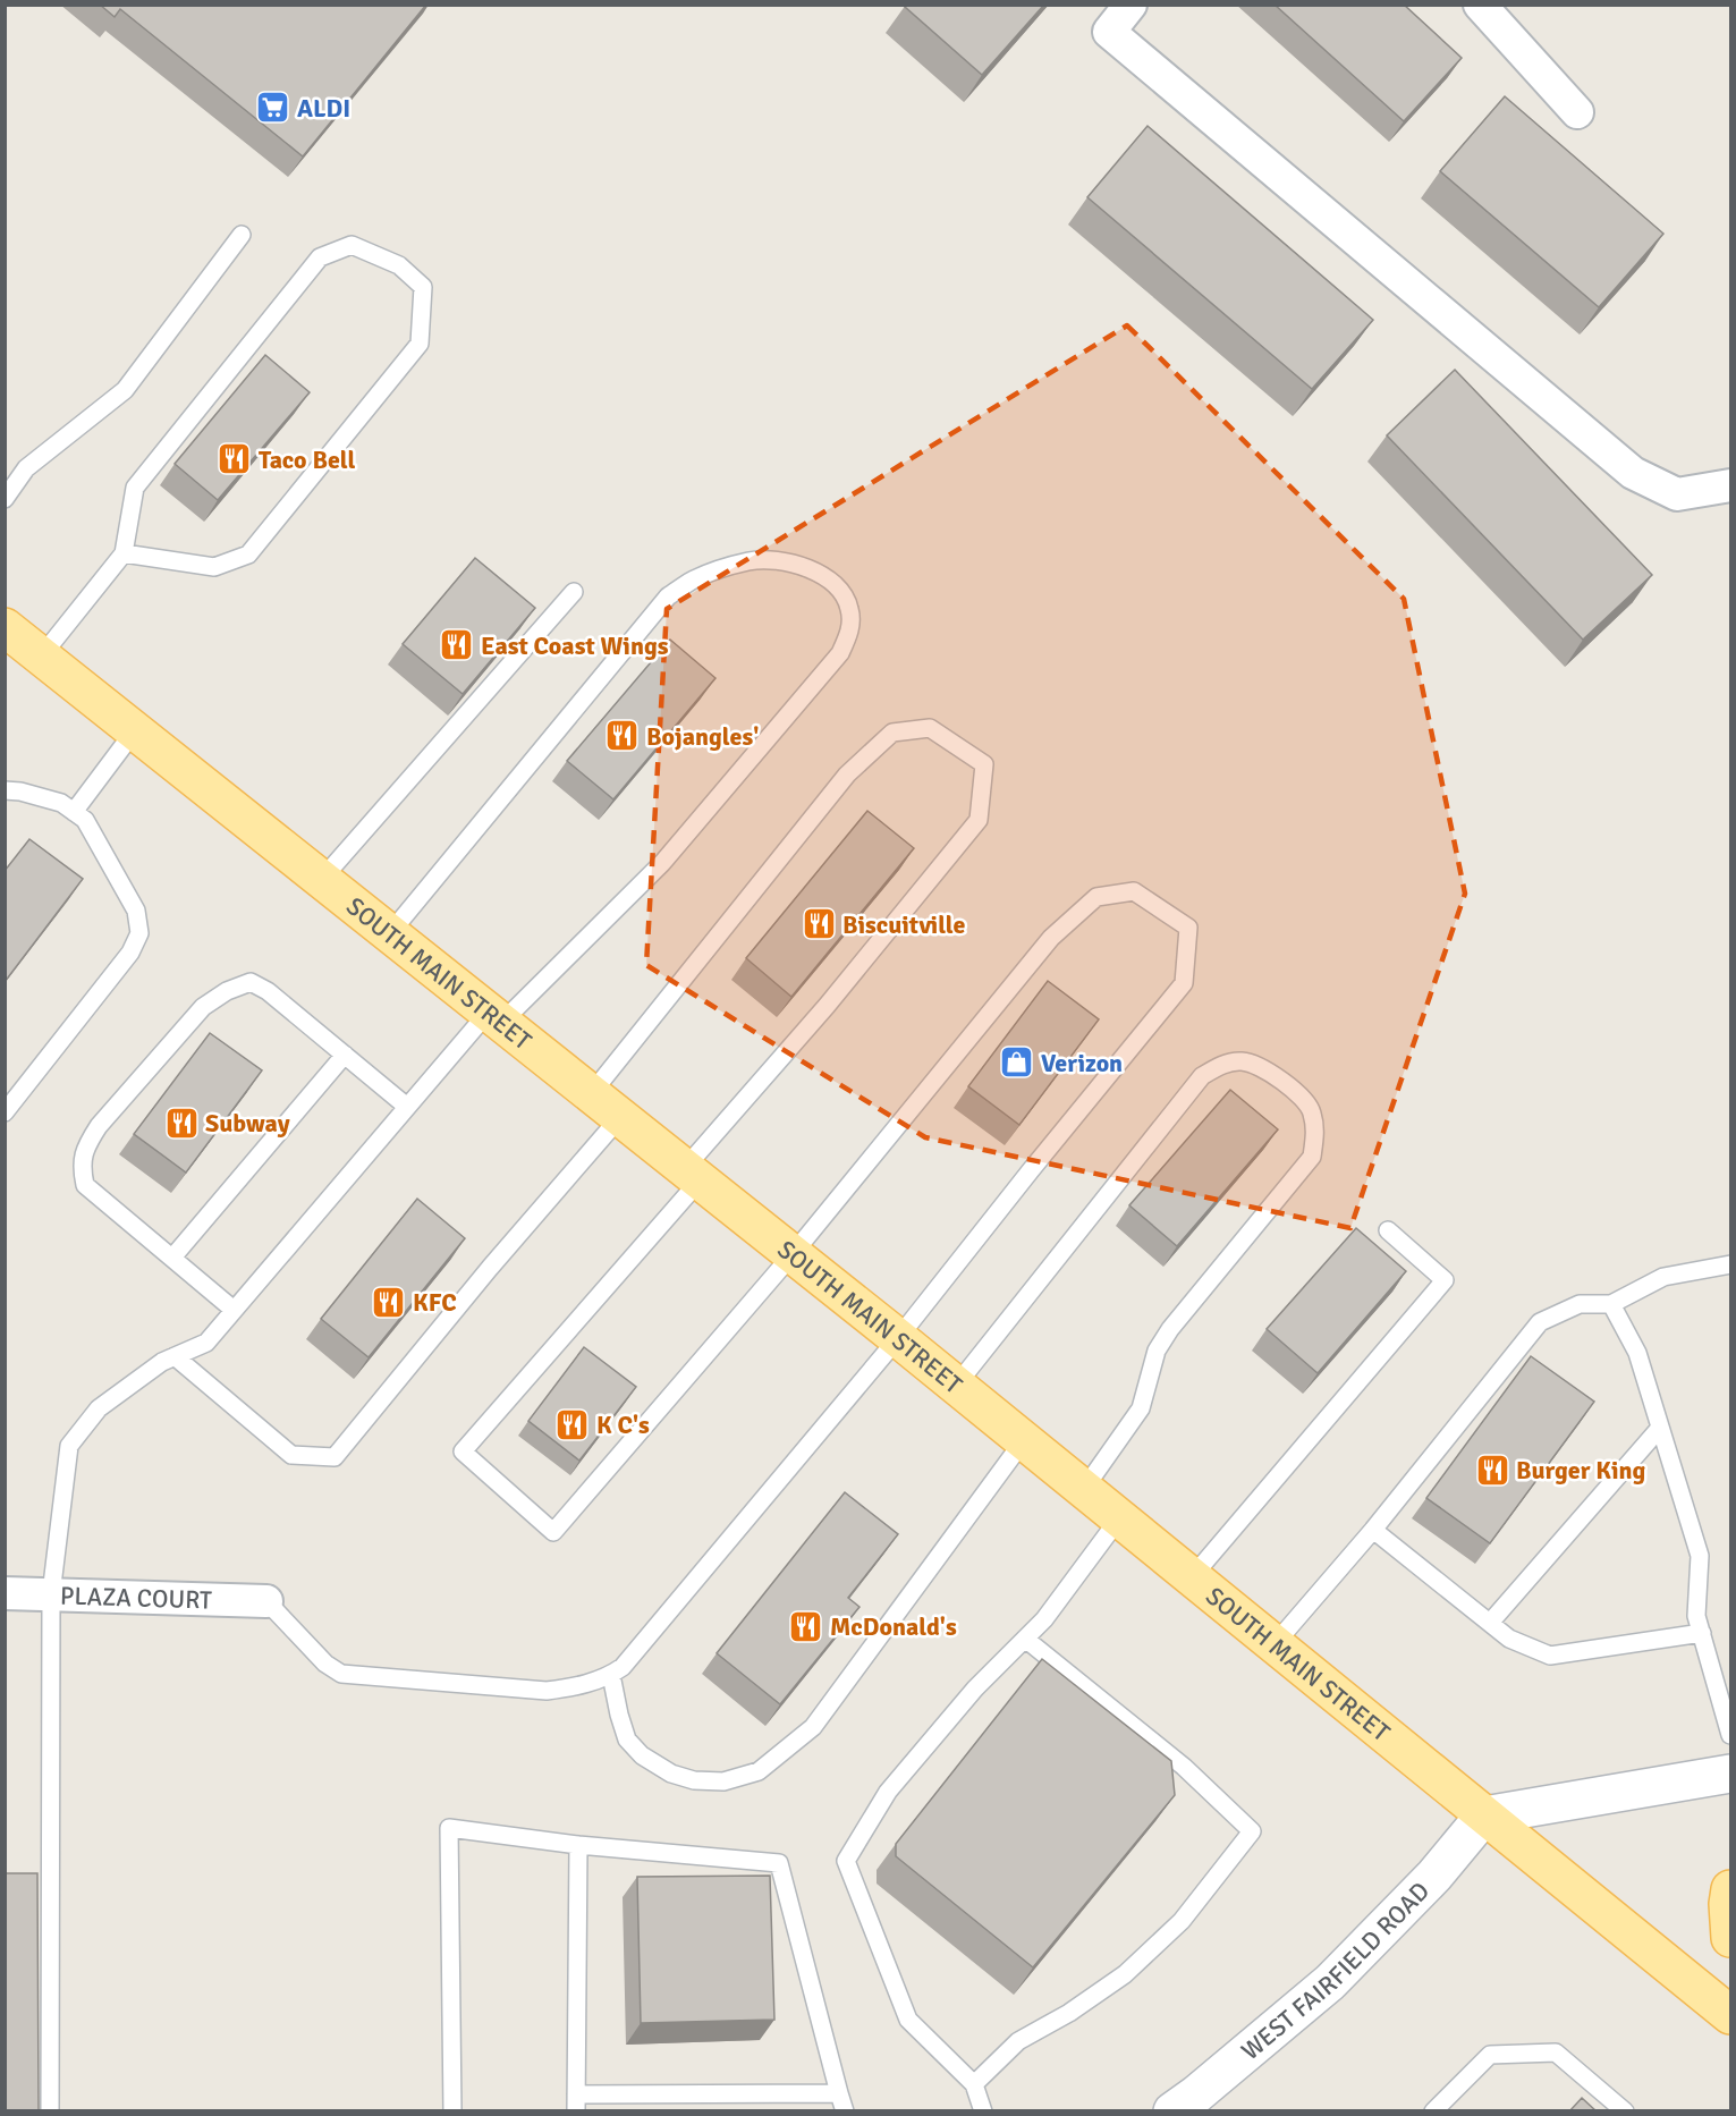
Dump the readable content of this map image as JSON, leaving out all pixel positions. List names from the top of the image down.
{
  "streets": {
    "main road": ["SOUTH MAIN STREET", "WEST FAIRFIELD ROAD"],
    "street": ["PLAZA COURT"]
  },
  "crossings": [
    ["SOUTH MAIN STREET", "WEST FAIRFIELD ROAD"]
  ],
  "places": {
    "supermarket": ["ALDI"],
    "restaurant": [
      "Taco Bell",
      "East Coast Wings",
      "Bojangles'",
      "Biscuitville",
      "Subway",
      "KFC",
      "K C's",
      "Burger King",
      "McDonald's"
    ],
    "shop": ["Verizon"]
  }
}
